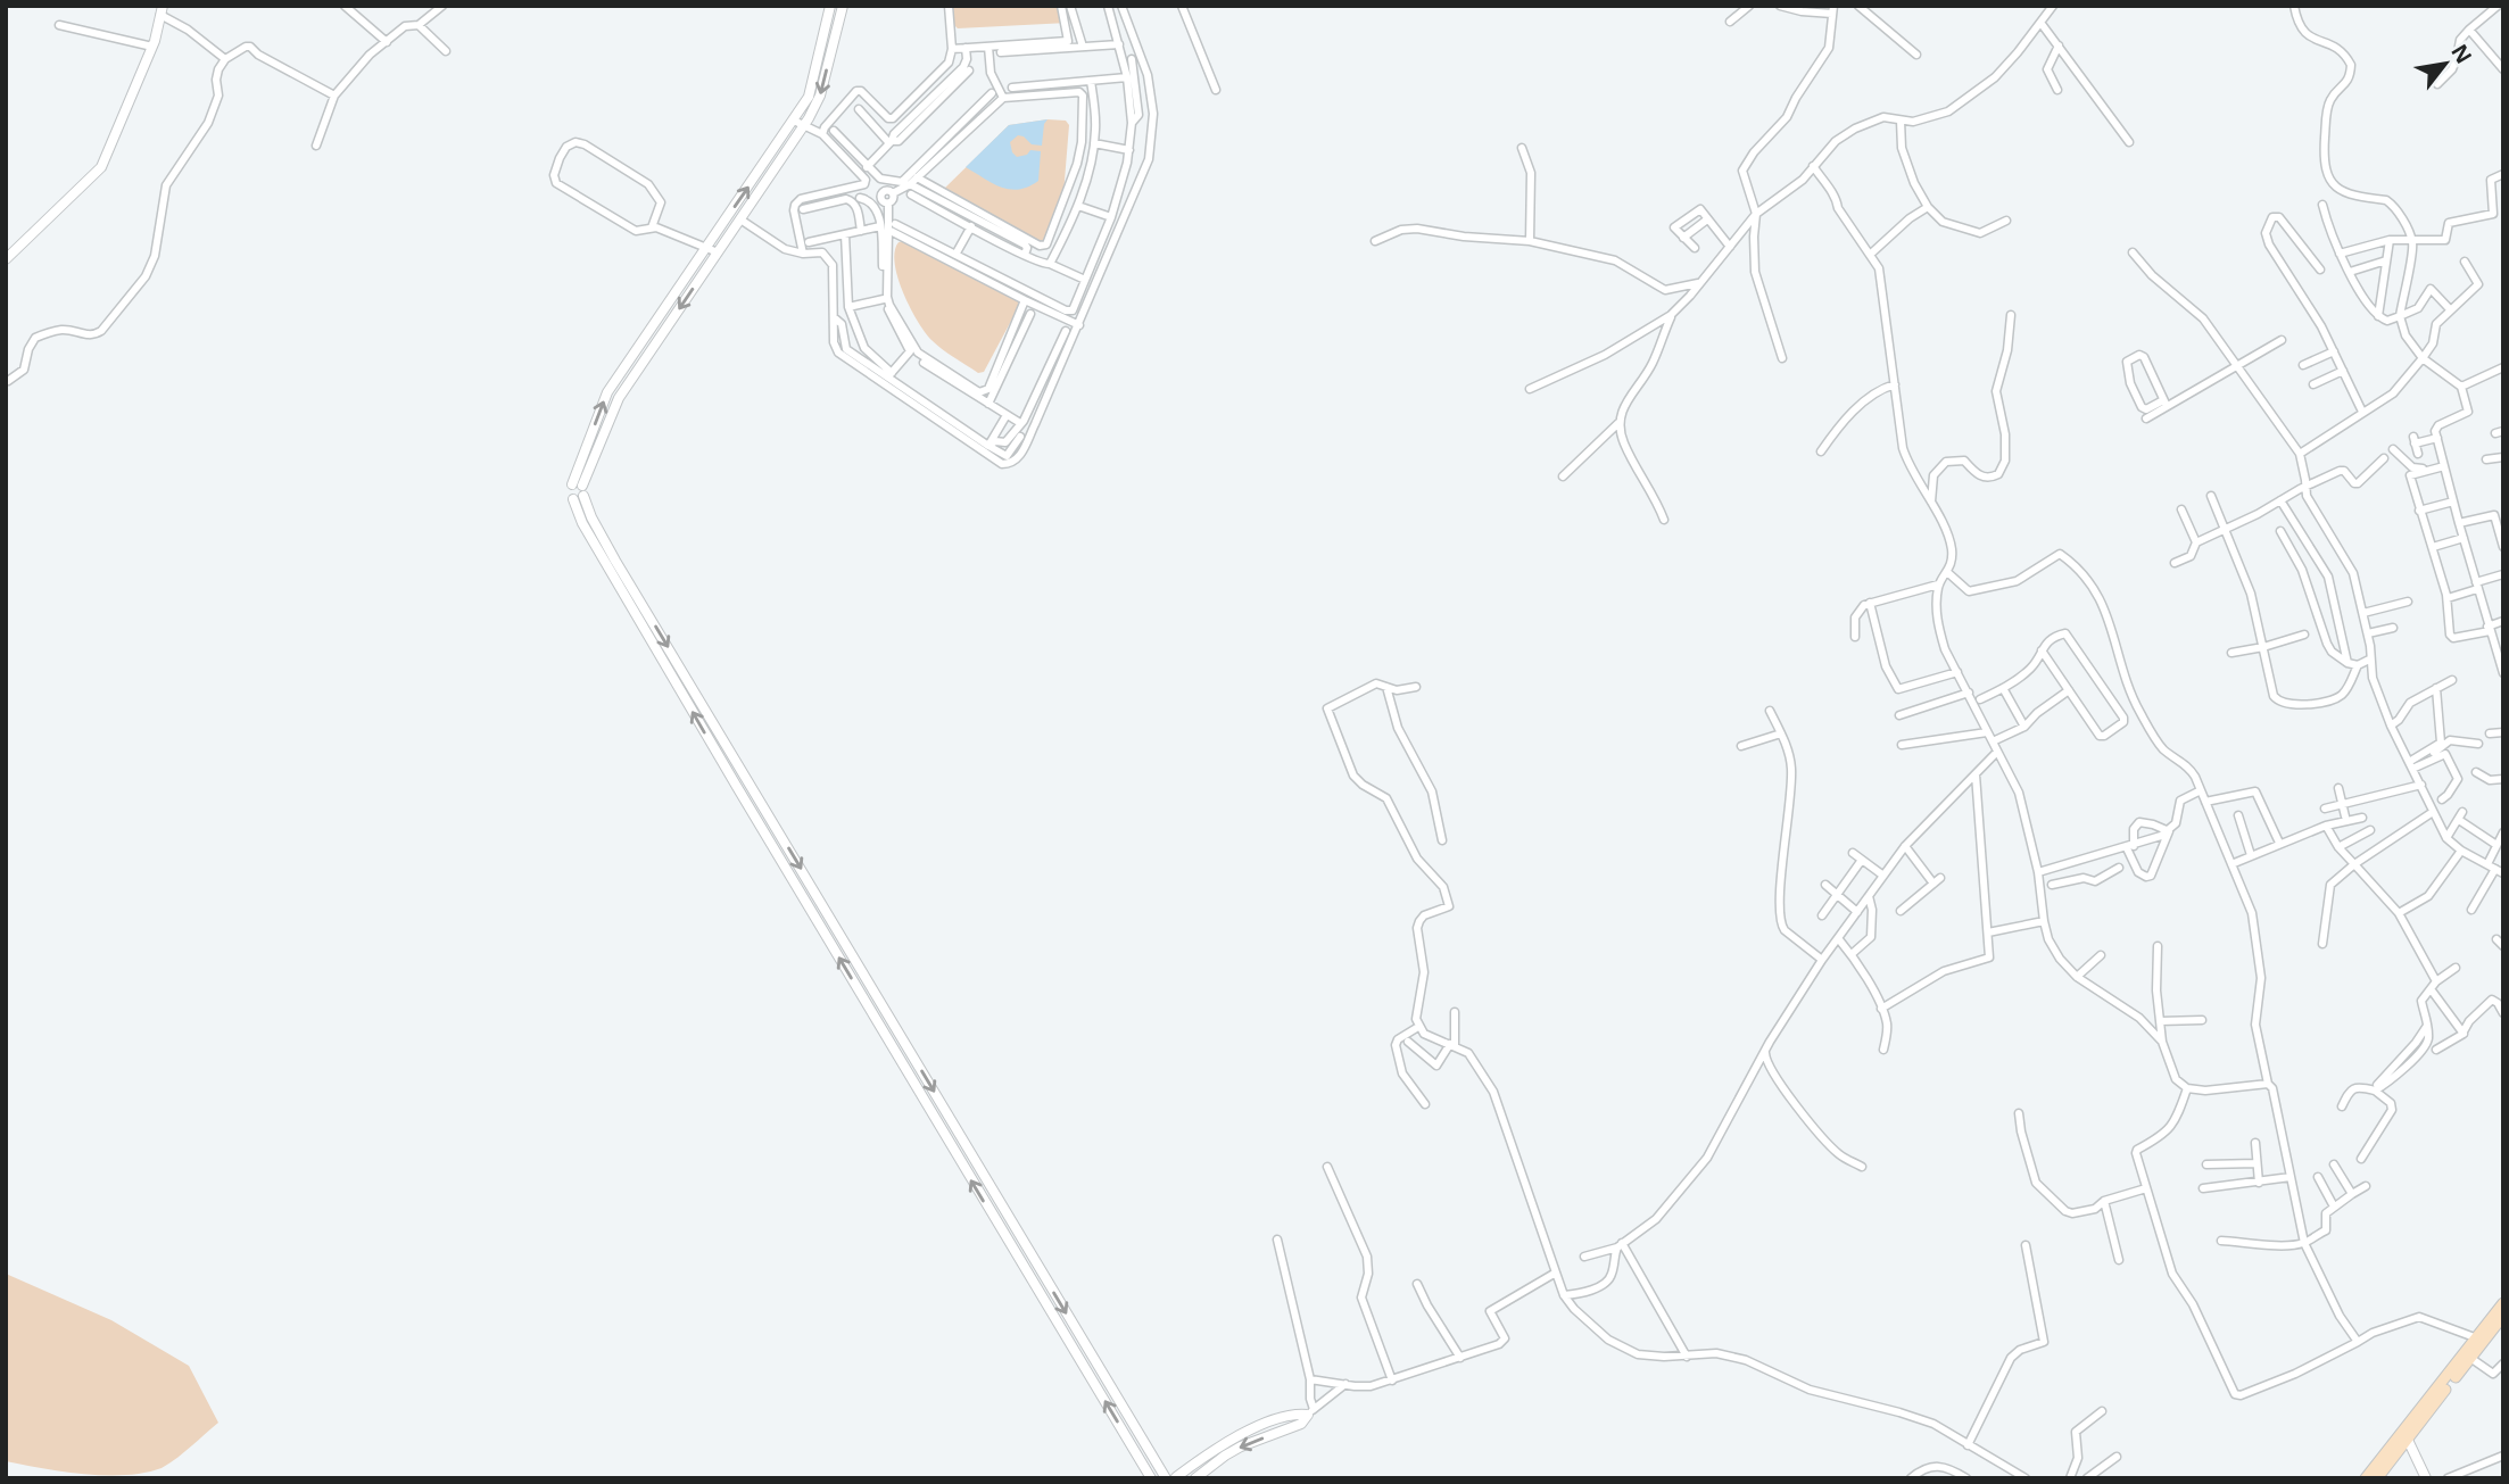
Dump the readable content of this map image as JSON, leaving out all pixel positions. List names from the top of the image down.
{
  "north": "top right"
}
